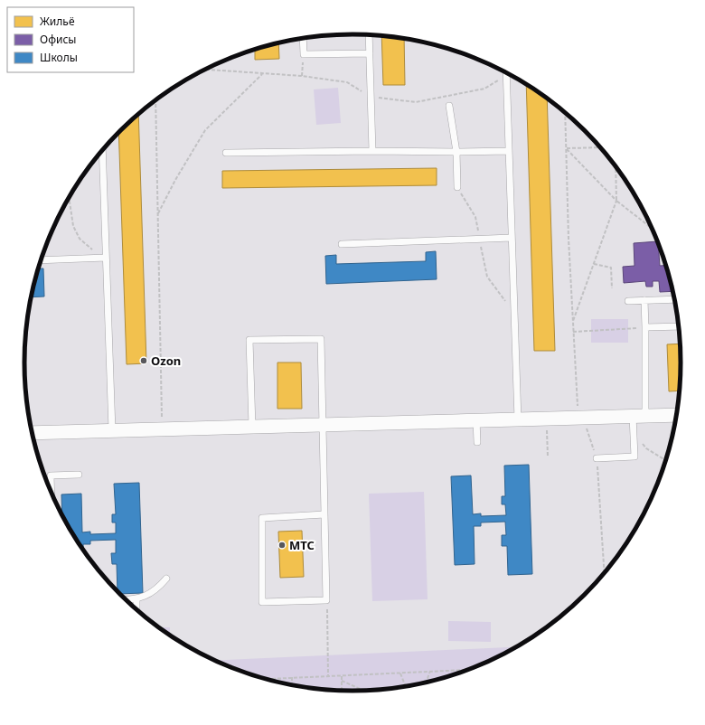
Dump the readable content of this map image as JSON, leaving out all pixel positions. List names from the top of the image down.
{
  "places": ["Ozon", "МТС"],
  "legend": ["Жильё", "Офисы", "Школы"]
}
